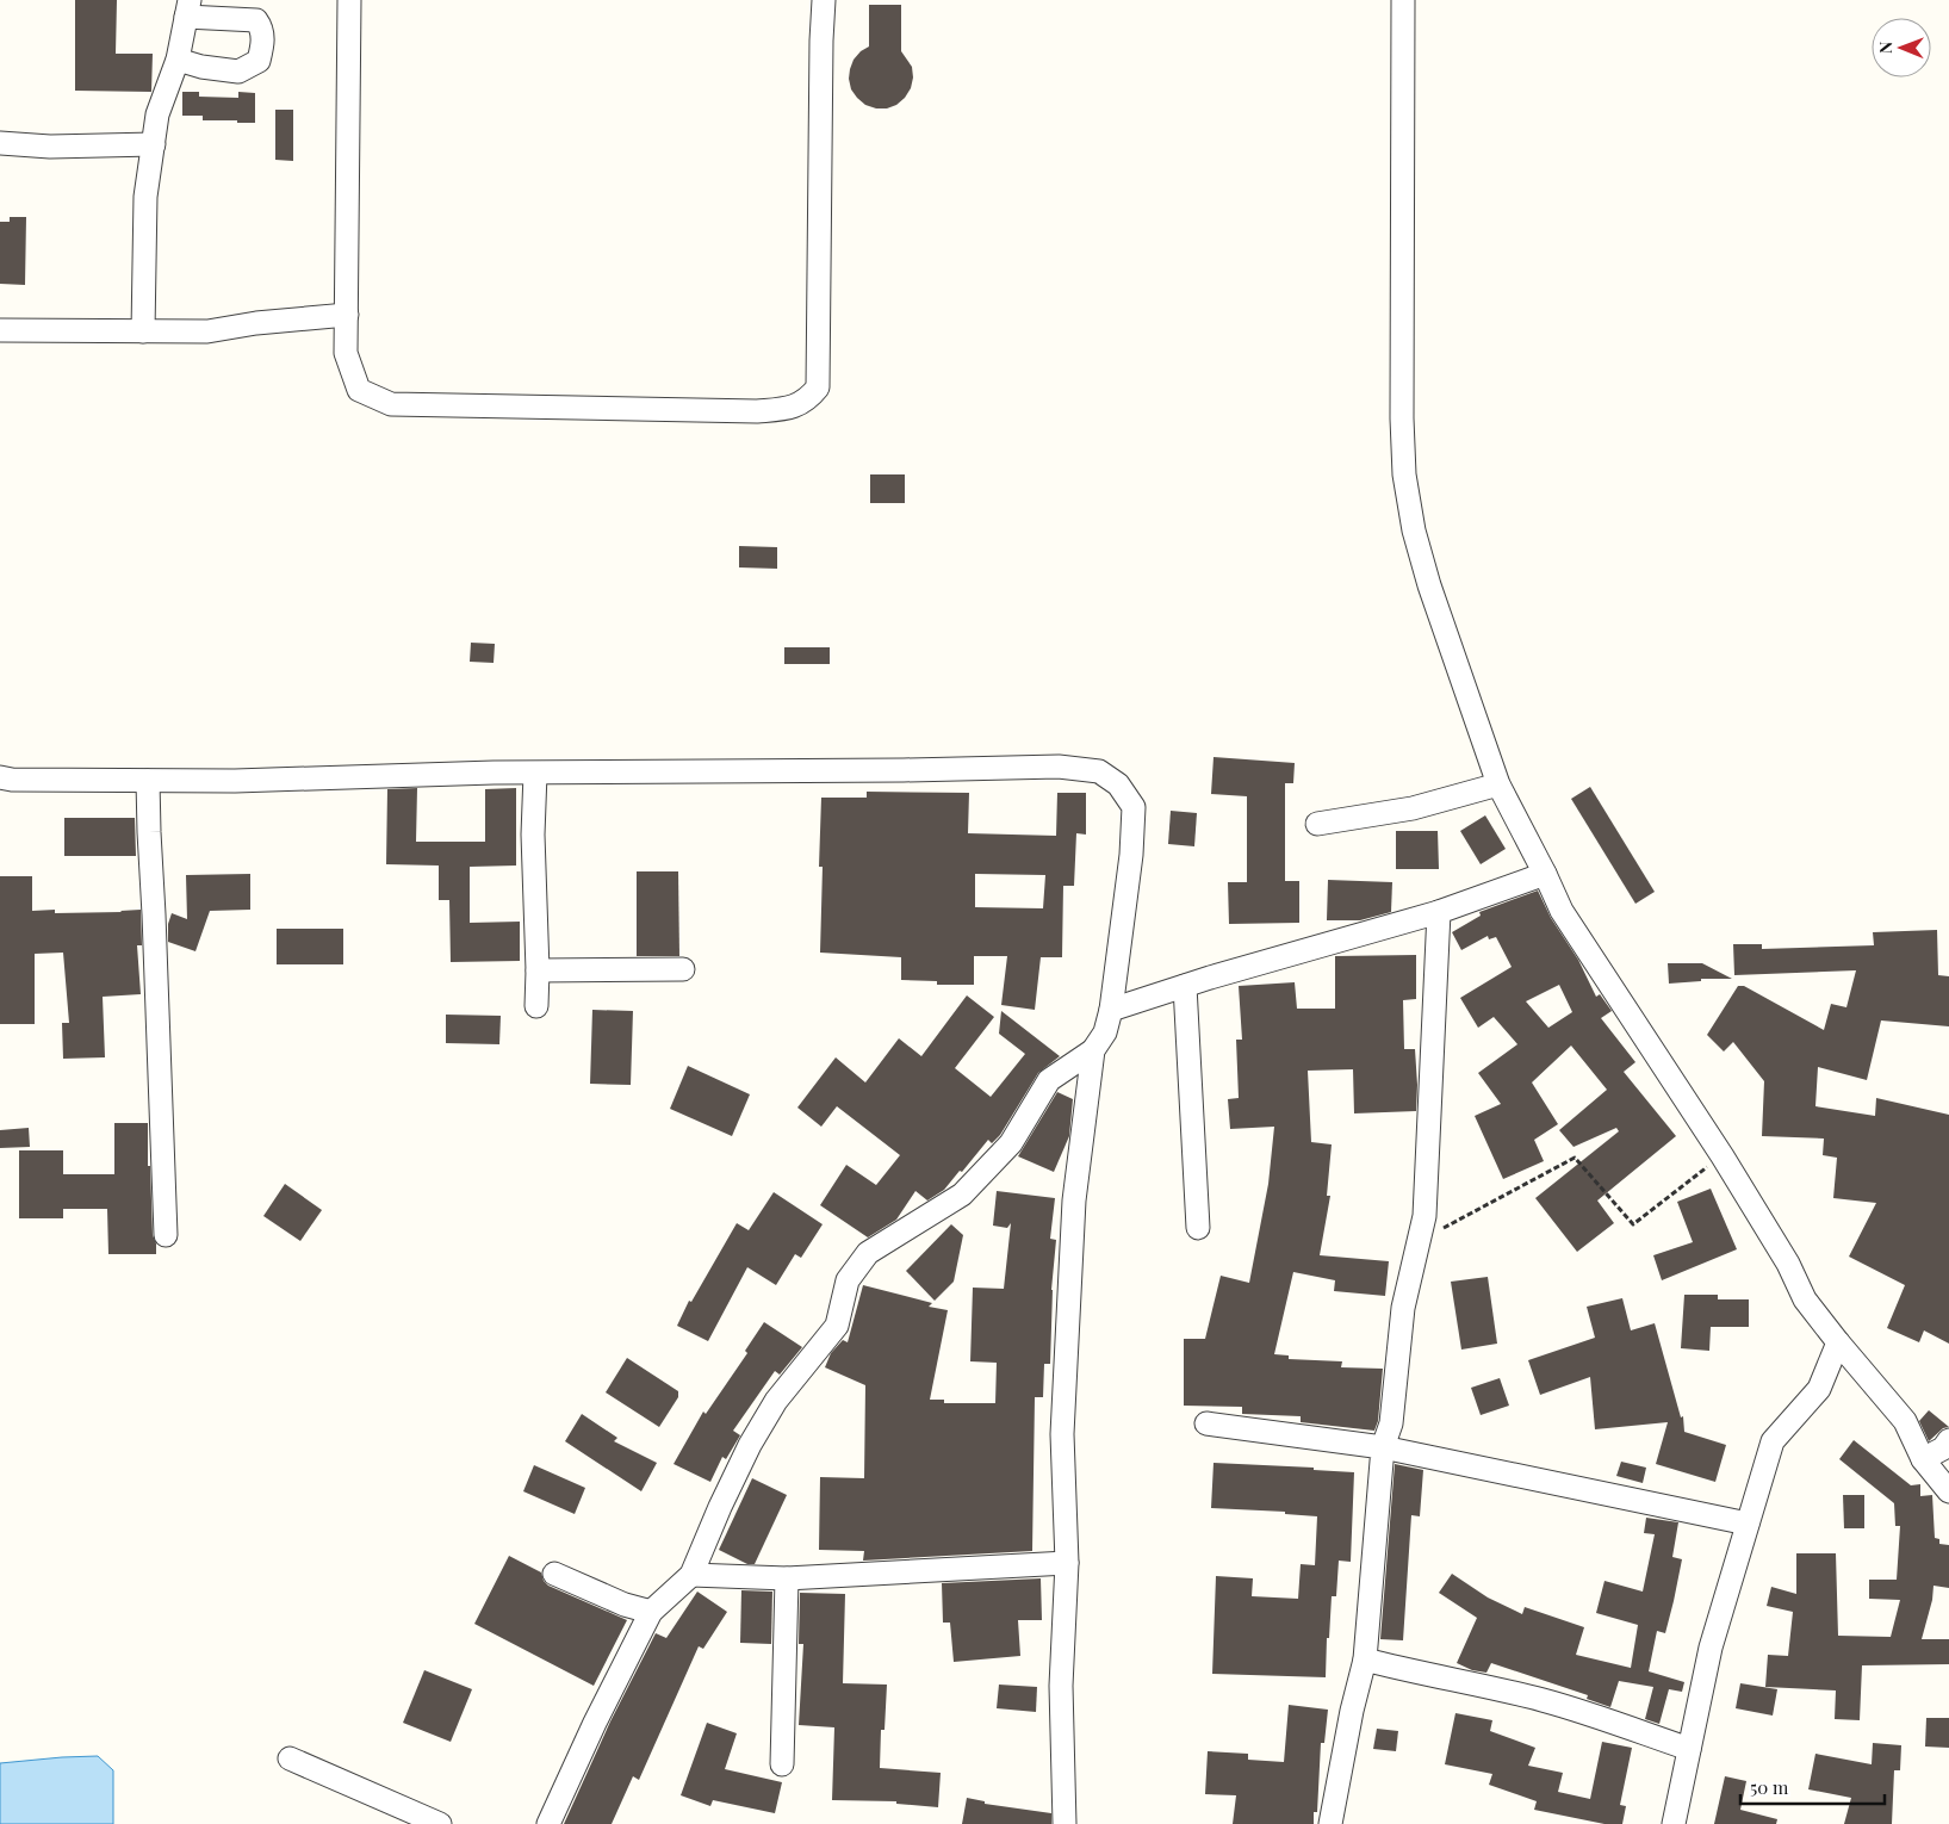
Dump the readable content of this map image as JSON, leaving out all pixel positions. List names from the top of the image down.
{
  "scale_bar": "50 m",
  "north": "left"
}
